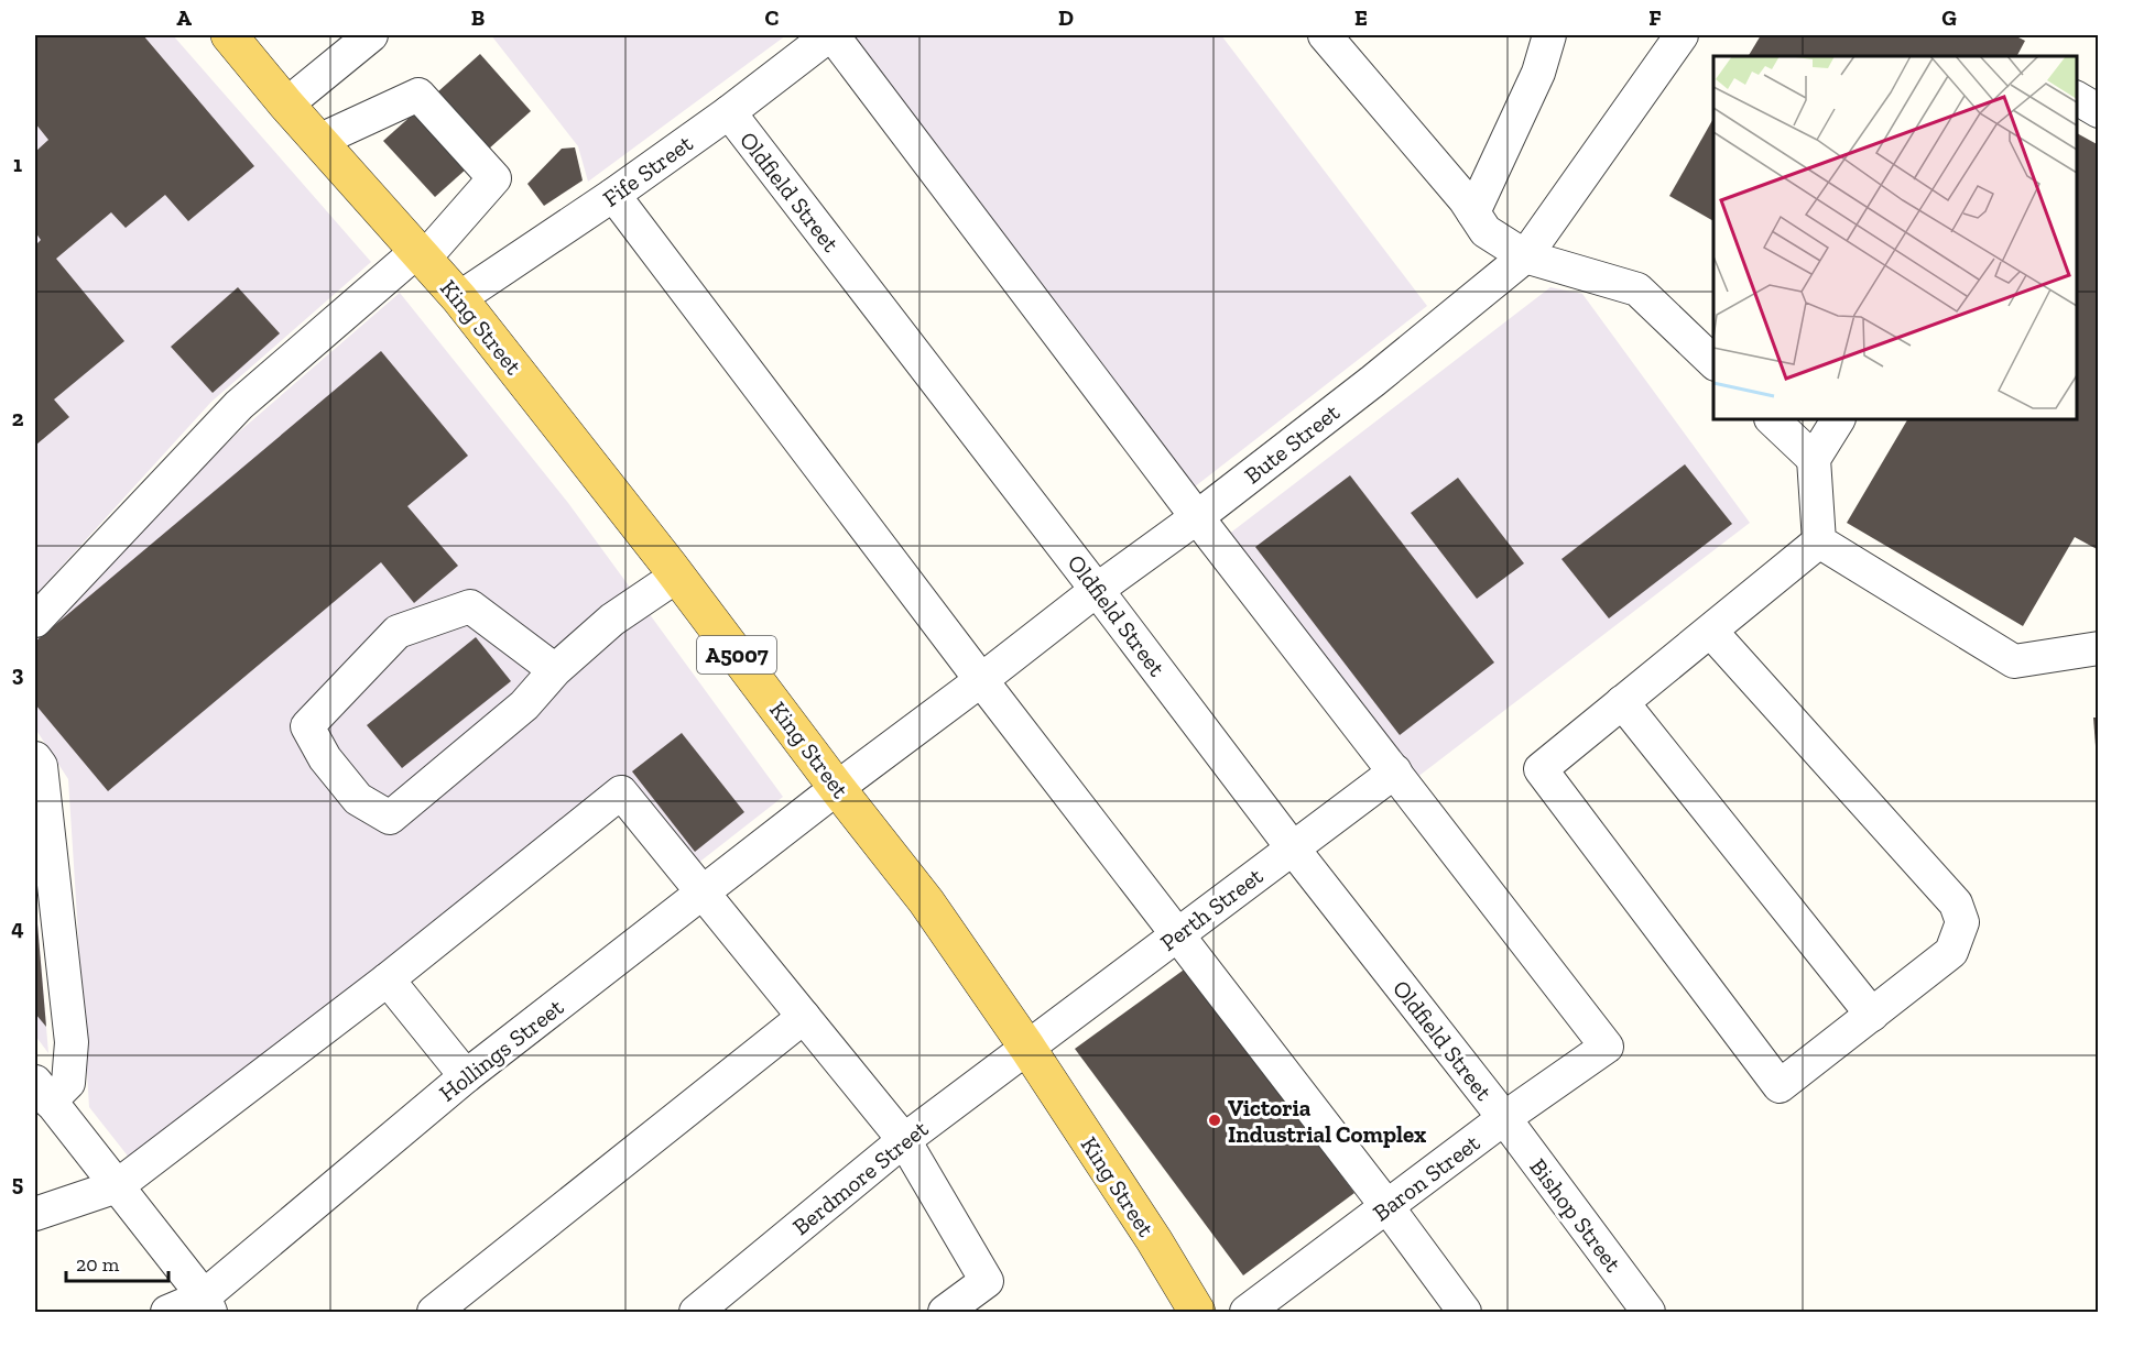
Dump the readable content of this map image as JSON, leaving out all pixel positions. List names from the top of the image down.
{
  "streets": {
    "main road": ["King Street", "A5007"],
    "street": [
      "Fife Street",
      "Oldfield Street",
      "Bute Street",
      "Perth Street",
      "Hollings Street",
      "Berdmore Street",
      "Baron Street",
      "Bishop Street"
    ]
  },
  "crossings": [
    ["Fife Street", "Oldfield Street"],
    ["Fife Street", "King Street"],
    ["Oldfield Street", "Bute Street"],
    ["Oldfield Street", "Perth Street"],
    ["Oldfield Street", "Baron Street"],
    ["Oldfield Street", "Bishop Street"],
    ["King Street", "Bute Street"],
    ["King Street", "Perth Street"],
    ["King Street", "Hollings Street"],
    ["King Street", "Berdmore Street"],
    ["Bute Street", "Hollings Street"],
    ["Perth Street", "Berdmore Street"],
    ["Perth Street", "Baron Street"],
    ["Baron Street", "Bishop Street"]
  ],
  "places": ["Victoria Industrial Complex"],
  "scale_bar": "20 m",
  "grid": {
    "columns": [
      "A",
      "B",
      "C",
      "D",
      "E",
      "F",
      "G"
    ],
    "rows": [
      "1",
      "2",
      "3",
      "4",
      "5"
    ]
  }
}
